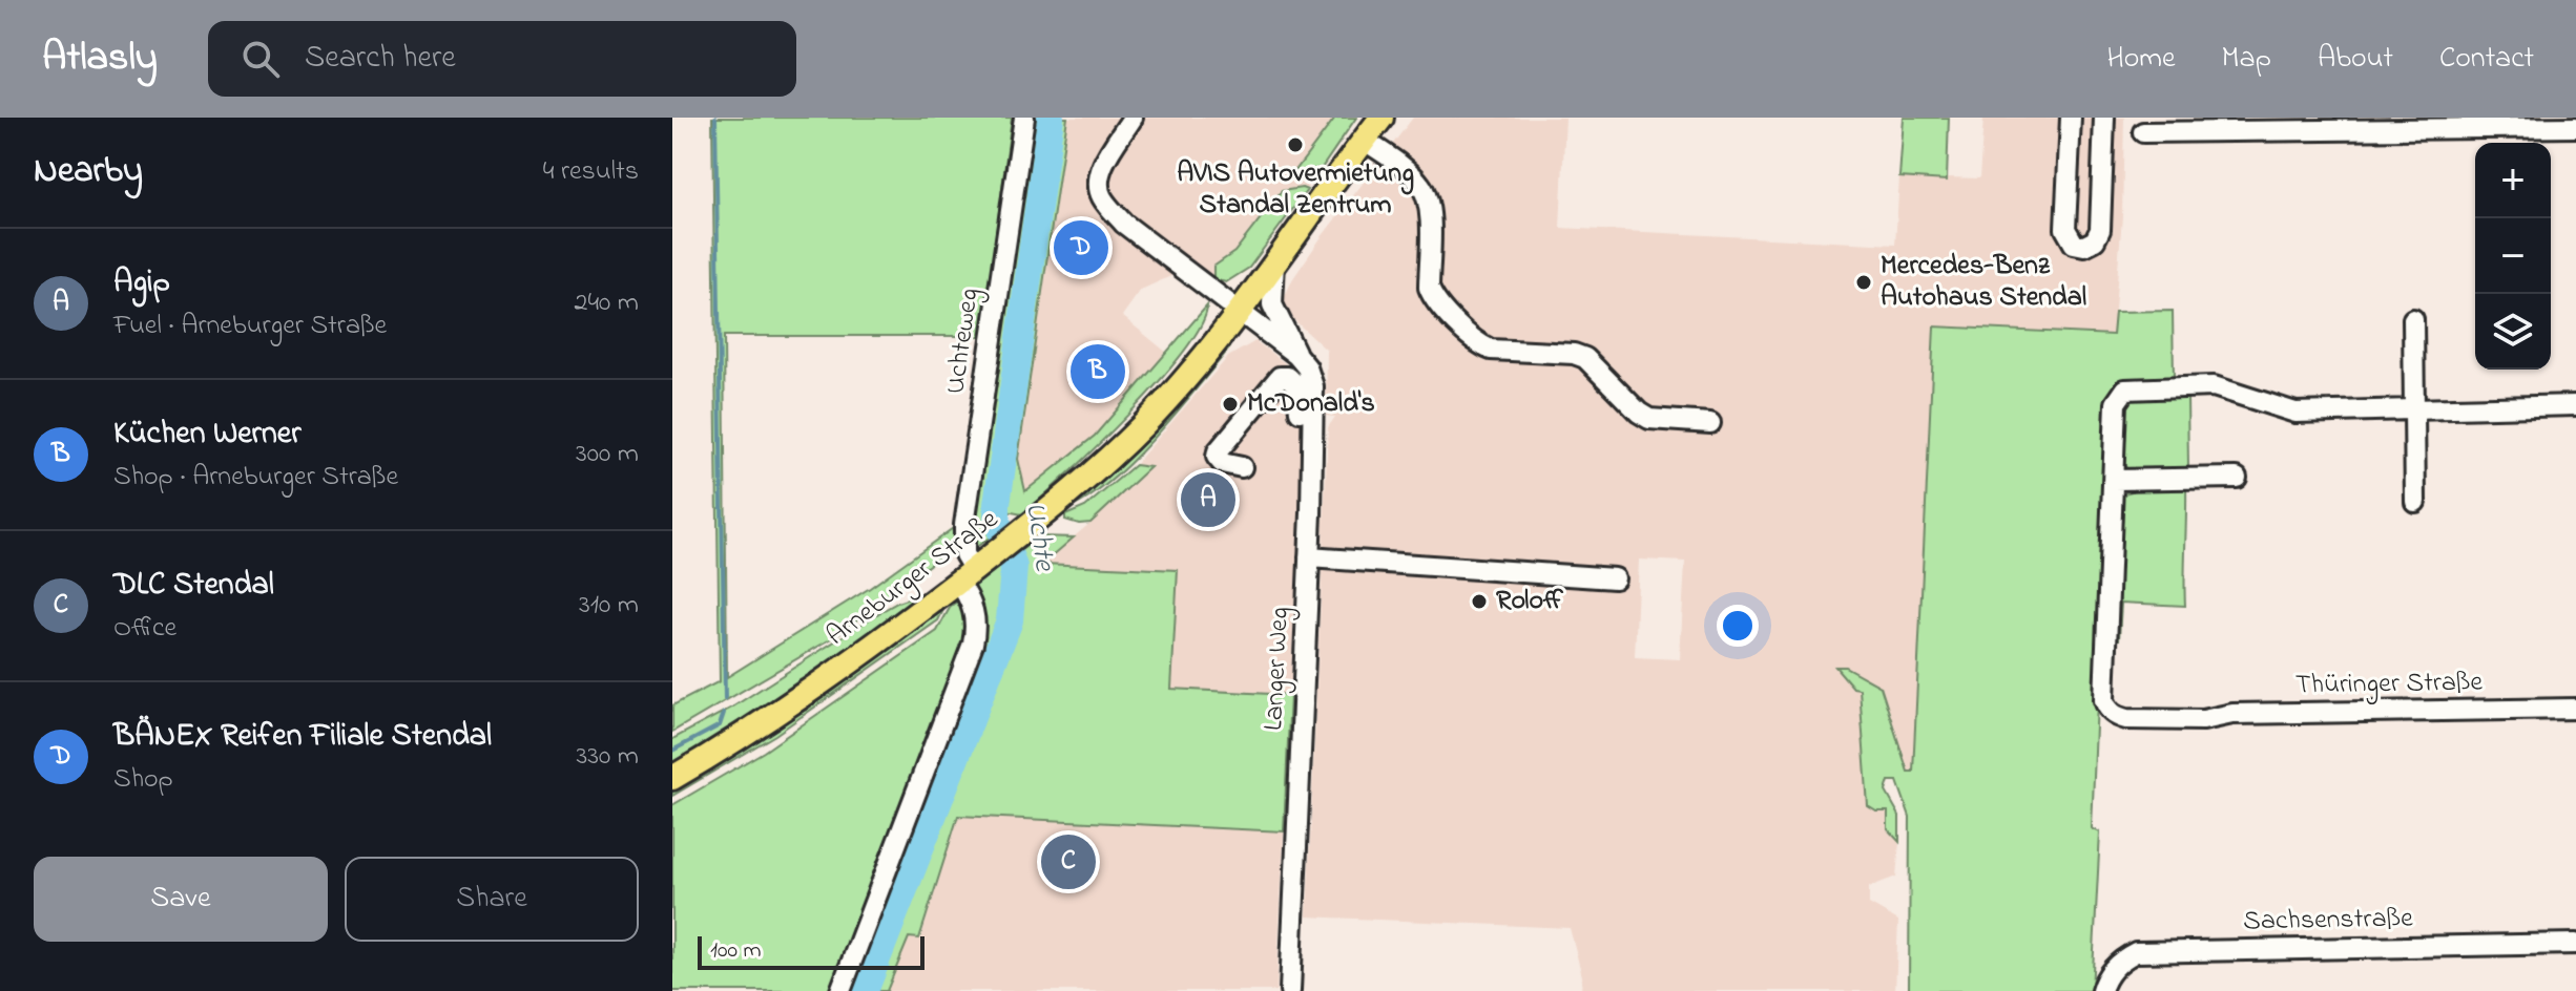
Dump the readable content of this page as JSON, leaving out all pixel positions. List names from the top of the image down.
{
  "streets": {
    "main road": ["Arneburger Straße"],
    "street": [
      "Uchteweg",
      "Langer Weg",
      "Thüringer Straße",
      "Sachsenstraße"
    ]
  },
  "crossings": [
    ["Uchteweg", "Arneburger Straße"],
    ["Arneburger Straße", "Langer Weg"]
  ],
  "water": ["Uchte"],
  "places": [
    "AVIS Autovermietung Standal Zentrum",
    "Mercedes-Benz Autohaus Stendal",
    "McDonald's",
    "Roloff"
  ],
  "scale_bar": "100 m",
  "page": {
    "header": "Atlasly",
    "search": "Search here",
    "nav": [
      "Home",
      "Map",
      "About",
      "Contact"
    ],
    "heading": ["Nearby", "4 results"],
    "map_buttons": ["+", "−"],
    "pins": [
      "D",
      "B",
      "A",
      "C"
    ],
    "list": [
      {
        "mark": "A",
        "name": "Agip",
        "note": "Fuel · Arneburger Straße",
        "value": "240 m"
      },
      {
        "mark": "B",
        "name": "Küchen Werner",
        "note": "Shop · Arneburger Straße",
        "value": "300 m"
      },
      {
        "mark": "C",
        "name": "DLC Stendal",
        "note": "Office",
        "value": "310 m"
      },
      {
        "mark": "D",
        "name": "BÄNEX Reifen Filiale Stendal",
        "note": "Shop",
        "value": "330 m"
      }
    ],
    "buttons": ["Save", "Share"],
    "scale": "100 m"
  }
}
